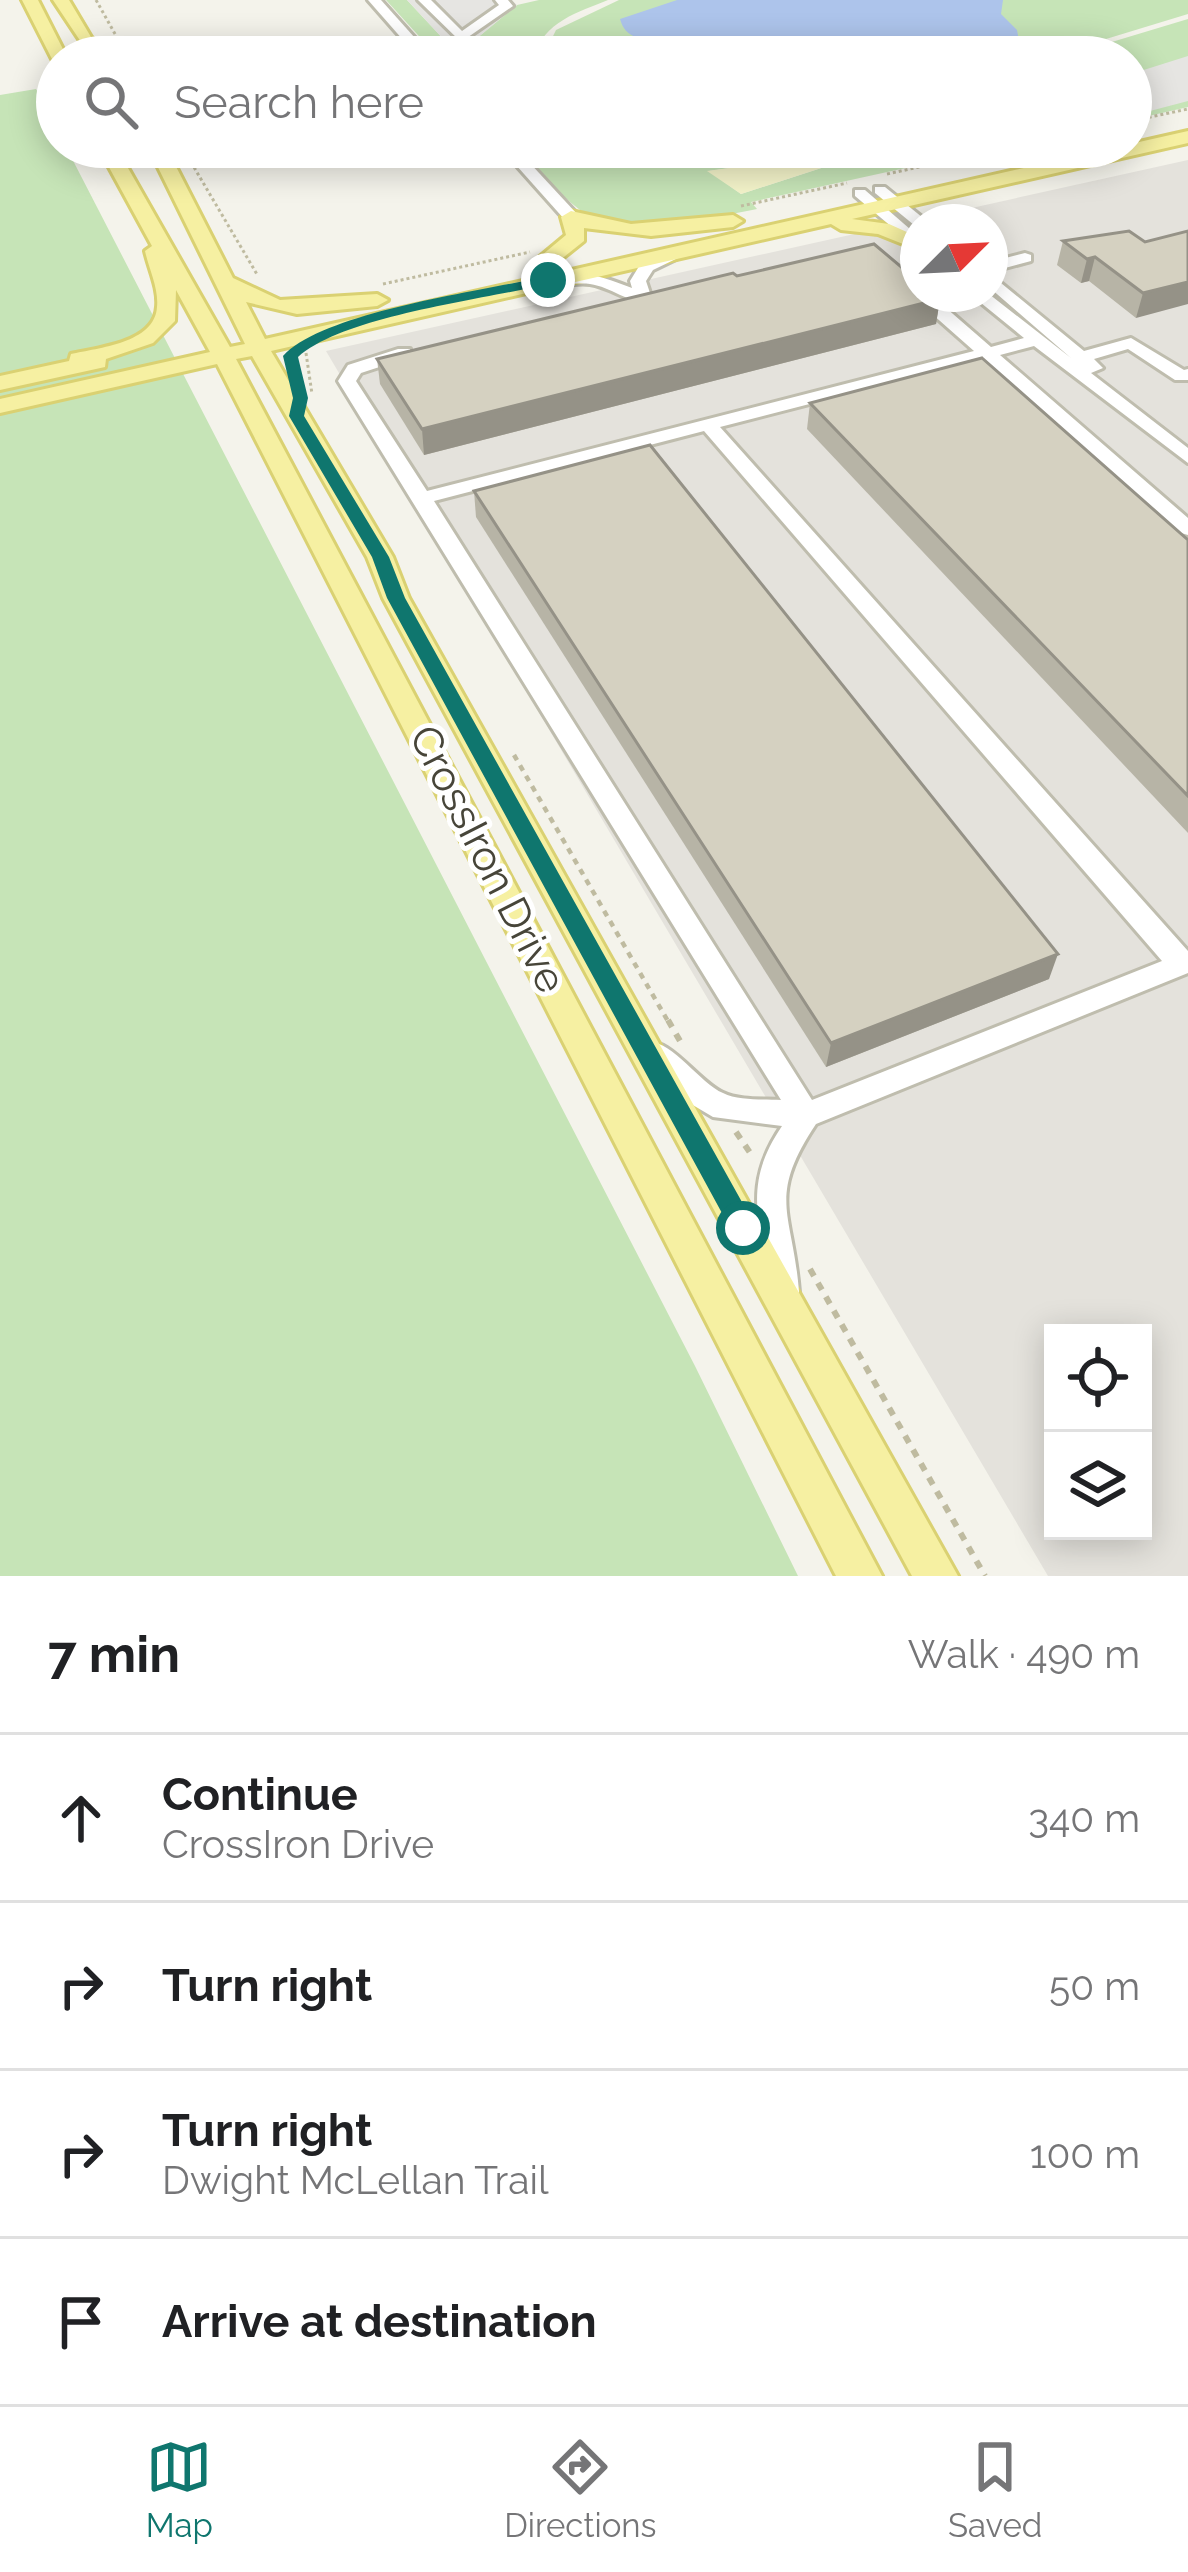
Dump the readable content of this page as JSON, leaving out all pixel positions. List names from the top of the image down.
{
  "streets": {
    "main road": ["CrossIron Drive"]
  },
  "north": "top right",
  "page": {
    "search": "Search here",
    "heading": ["7 min", "Walk · 490 m"],
    "list": [
      ["Continue", "CrossIron Drive", "340 m"],
      ["Turn right", "50 m"],
      ["Turn right", "Dwight McLellan Trail", "100 m"],
      "Arrive at destination"
    ],
    "nav": ["Map", "Directions", "Saved"]
  }
}
